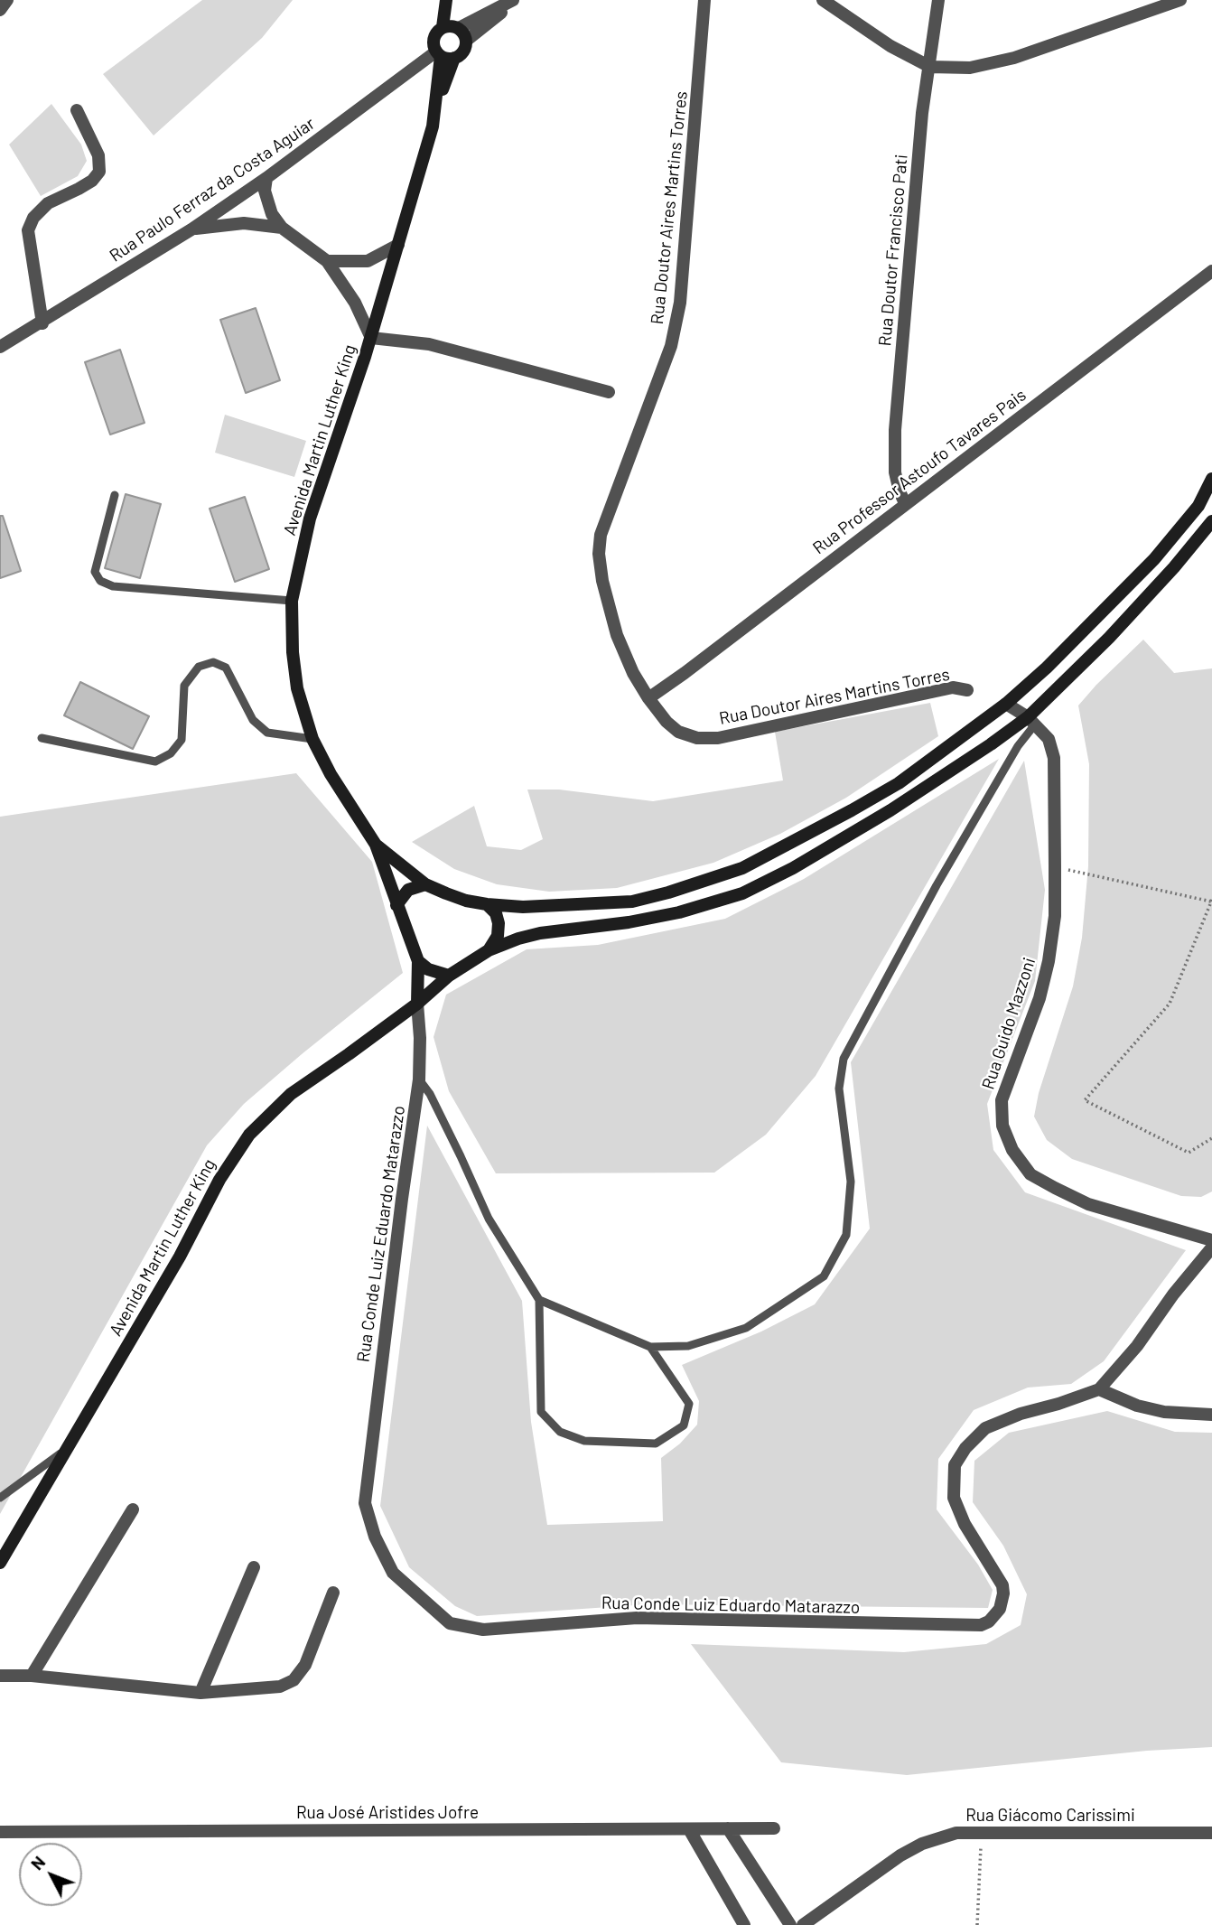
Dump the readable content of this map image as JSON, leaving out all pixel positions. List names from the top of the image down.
{
  "streets": {
    "main road": ["Avenida Martin Luther King"],
    "street": [
      "Rua Paulo Ferraz da Costa Aguiar",
      "Rua Doutor Aires Martins Torres",
      "Rua Doutor Francisco Pati",
      "Rua Professor Astoufo Tavares Pais",
      "Rua Guido Mazzoni",
      "Rua Conde Luiz Eduardo Matarazzo",
      "Rua José Aristides Jofre",
      "Rua Giácomo Carissimi"
    ]
  },
  "crossings": [
    ["Rua Paulo Ferraz da Costa Aguiar", "Avenida Martin Luther King"],
    ["Rua Doutor Aires Martins Torres", "Rua Professor Astoufo Tavares Pais"],
    ["Rua Doutor Francisco Pati", "Rua Professor Astoufo Tavares Pais"],
    ["Avenida Martin Luther King", "Rua Guido Mazzoni"],
    ["Avenida Martin Luther King", "Rua Conde Luiz Eduardo Matarazzo"]
  ],
  "north": "top left"
}
